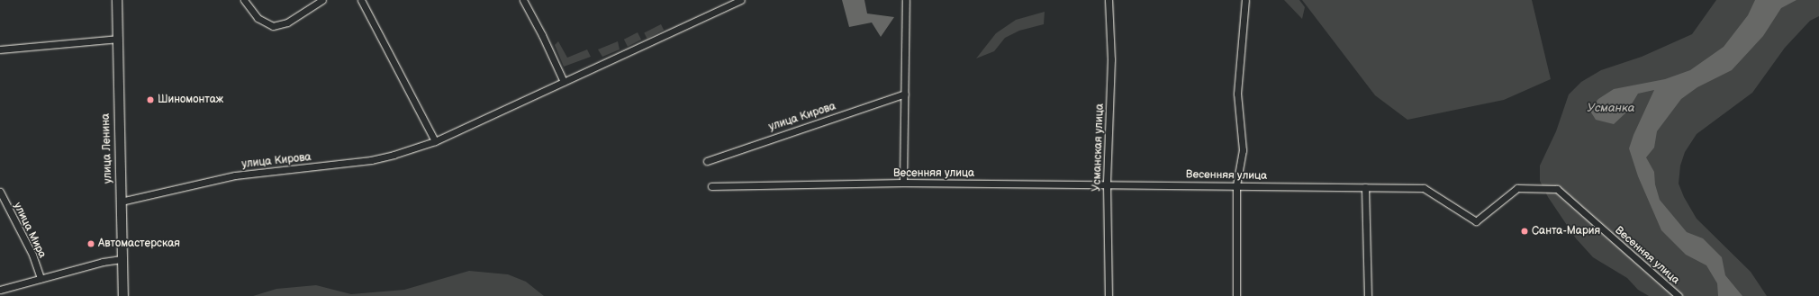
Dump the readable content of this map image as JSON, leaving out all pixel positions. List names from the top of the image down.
{
  "streets": {
    "main road": ["улица Ленина"],
    "street": [
      "улица Кирова",
      "Усманская улица",
      "Весенняя улица",
      "улица Мира"
    ]
  },
  "crossings": [
    ["улица Кирова", "улица Ленина"],
    ["Усманская улица", "Весенняя улица"]
  ],
  "water": ["Усманка"],
  "places": ["Шиномонтаж", "Санта-Мария", "Автомастерская"]
}
